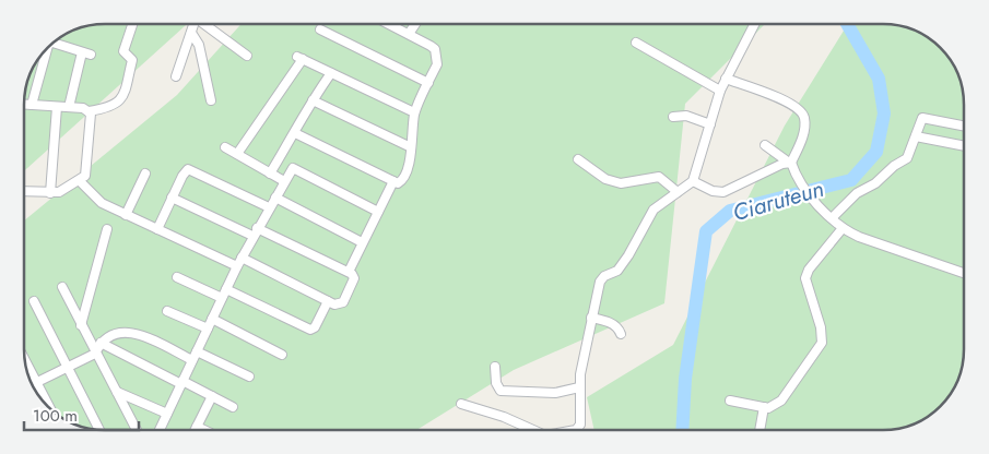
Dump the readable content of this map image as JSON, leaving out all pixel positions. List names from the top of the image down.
{
  "water": ["Ciaruteun"],
  "scale_bar": "100 m"
}
